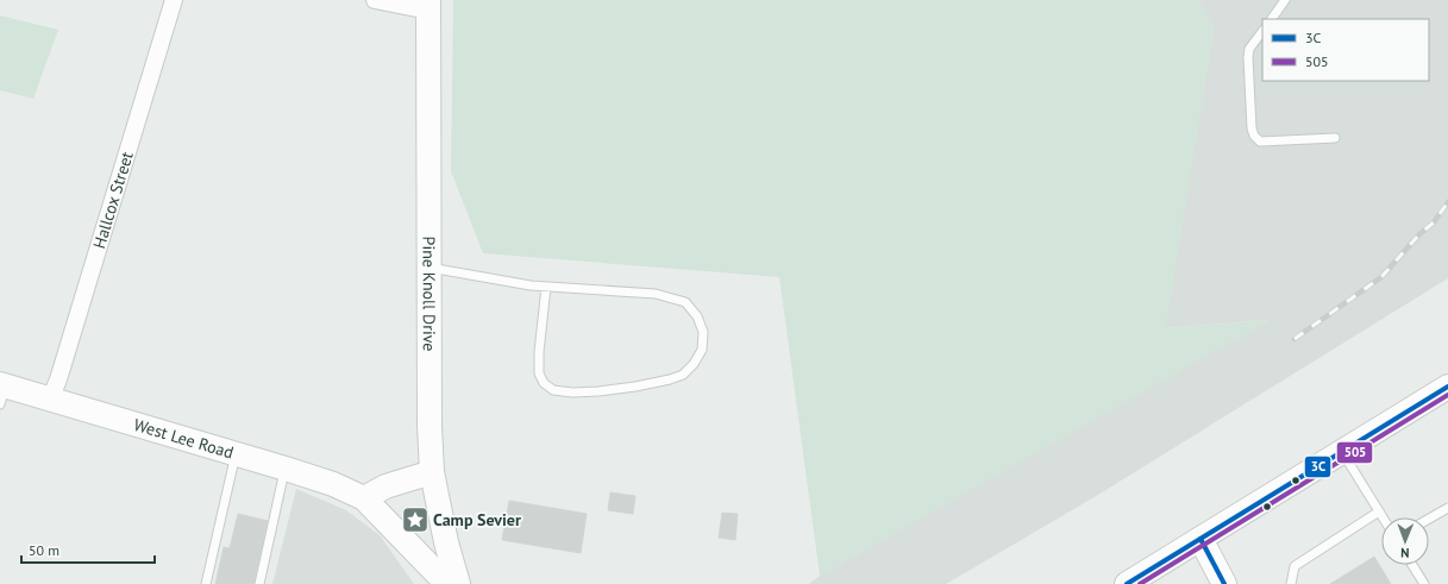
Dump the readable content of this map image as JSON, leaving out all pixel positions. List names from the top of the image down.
{
  "streets": {
    "street": ["Hallcox Street", "Pine Knoll Drive", "West Lee Road"]
  },
  "crossings": [
    ["Hallcox Street", "West Lee Road"],
    ["Pine Knoll Drive", "West Lee Road"]
  ],
  "places": {
    "place": ["Camp Sevier"]
  },
  "lines": ["transit line 3C", "transit line 505"],
  "legend": ["3C", "505"],
  "scale_bar": "50 m",
  "north": "bottom"
}
